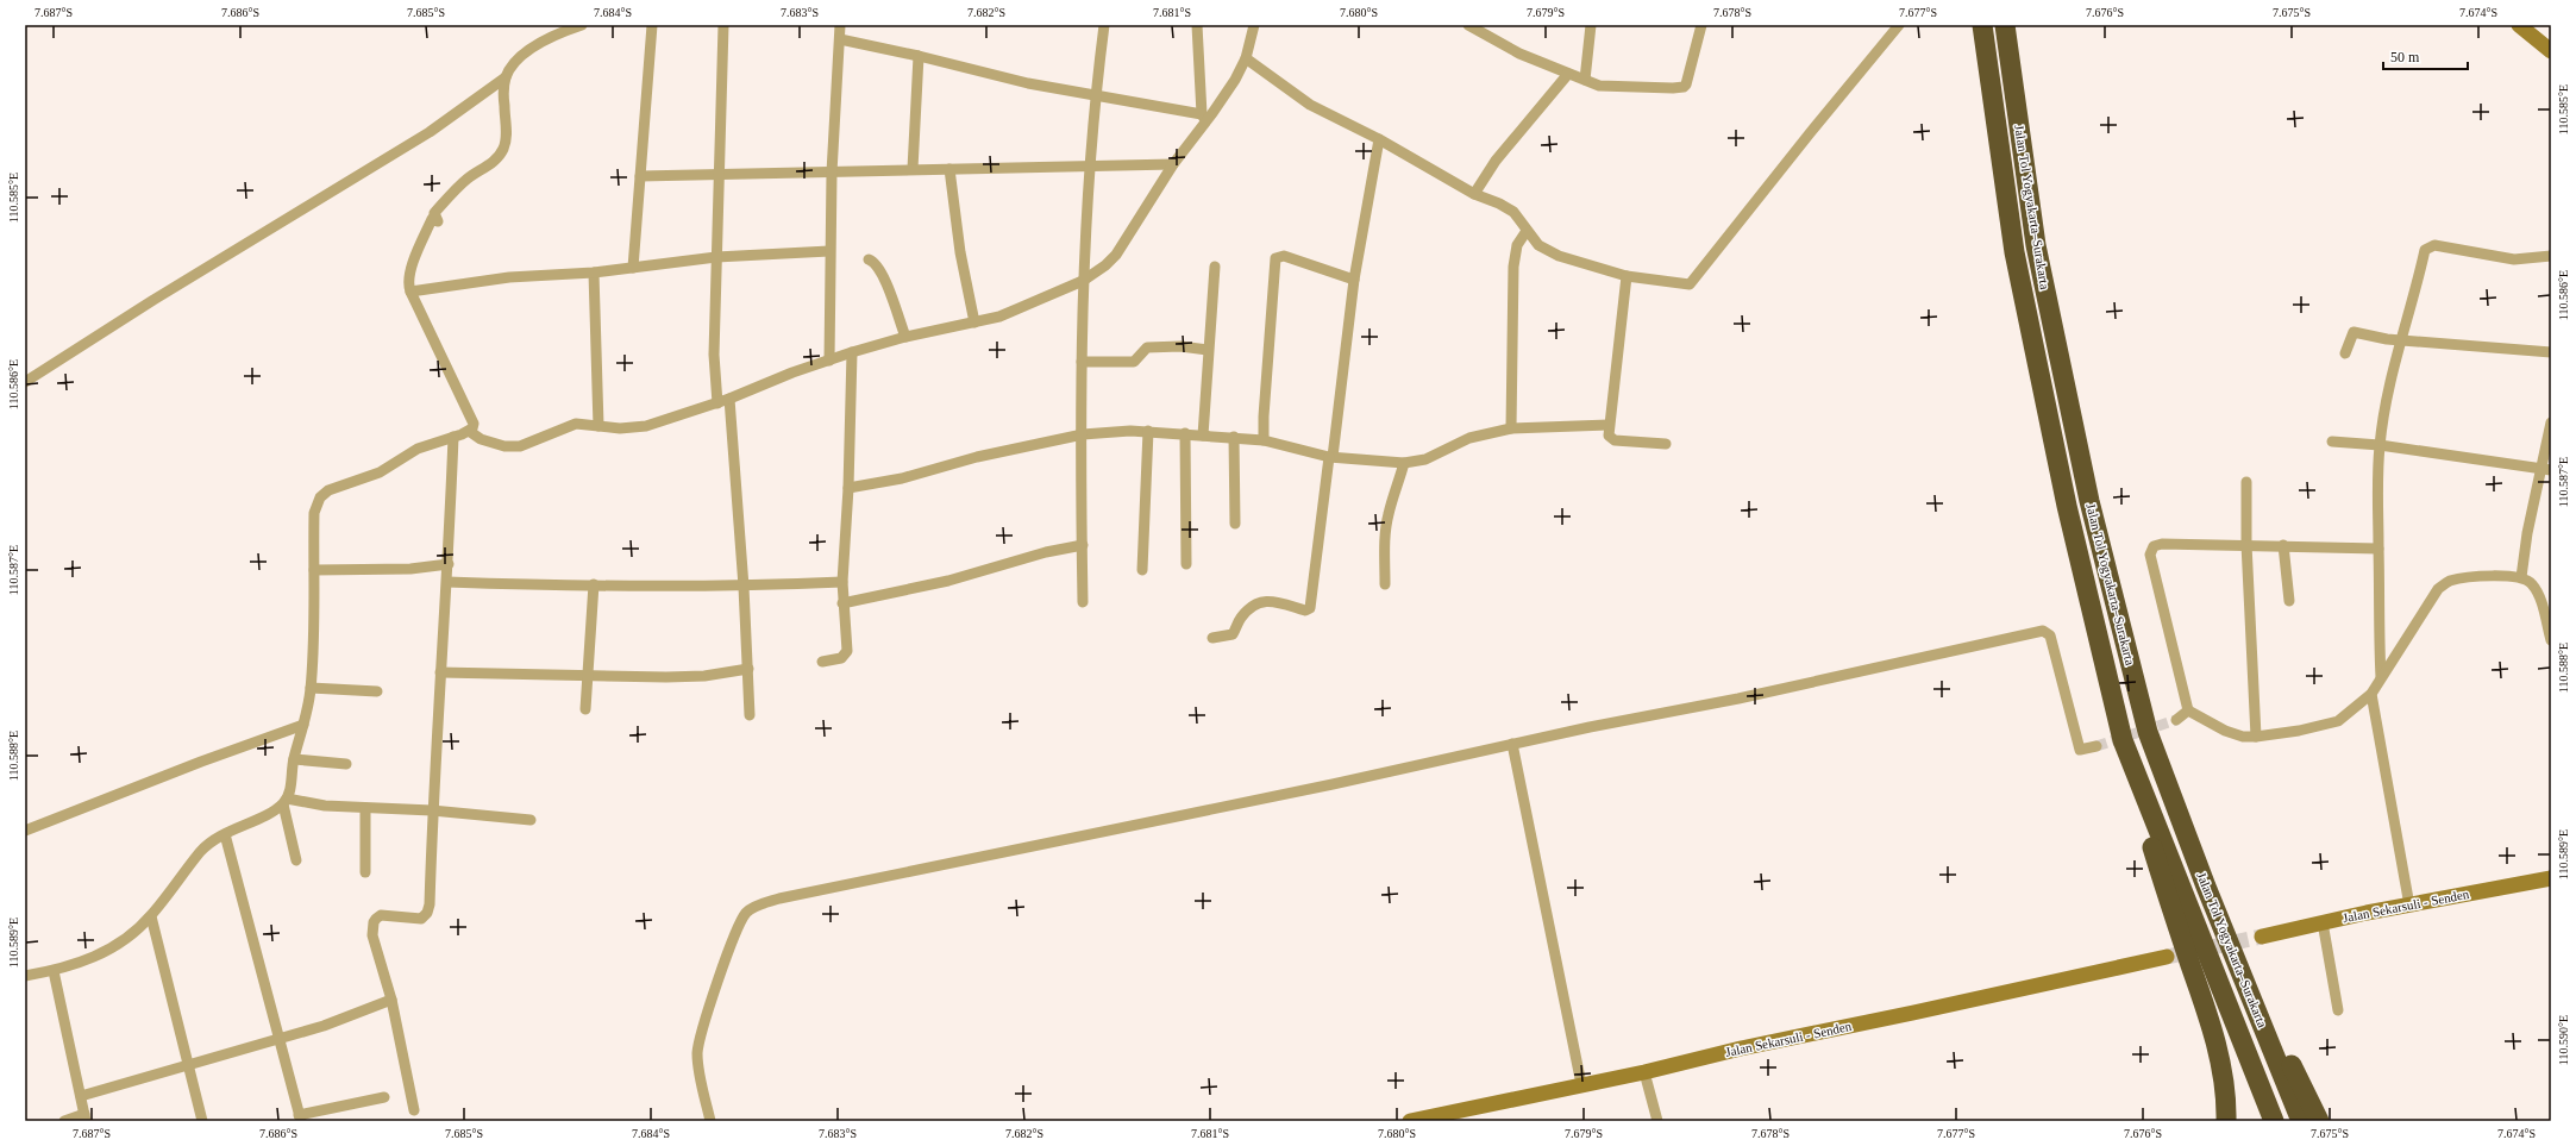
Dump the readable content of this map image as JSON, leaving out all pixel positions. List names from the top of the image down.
{
  "streets": {
    "highway": ["Jalan Tol Yogyakarta–Surakarta"],
    "street": ["Jalan Sekarsuli - Senden"]
  },
  "scale_bar": "50 m",
  "coordinates": [
    "7.687°S",
    "7.686°S",
    "7.685°S",
    "7.684°S",
    "7.683°S",
    "7.682°S",
    "7.681°S",
    "7.680°S",
    "7.679°S",
    "7.678°S",
    "7.677°S",
    "7.676°S",
    "7.675°S",
    "7.674°S",
    "110.585°E",
    "110.586°E",
    "110.587°E",
    "110.588°E",
    "110.589°E",
    "110.590°E"
  ]
}
